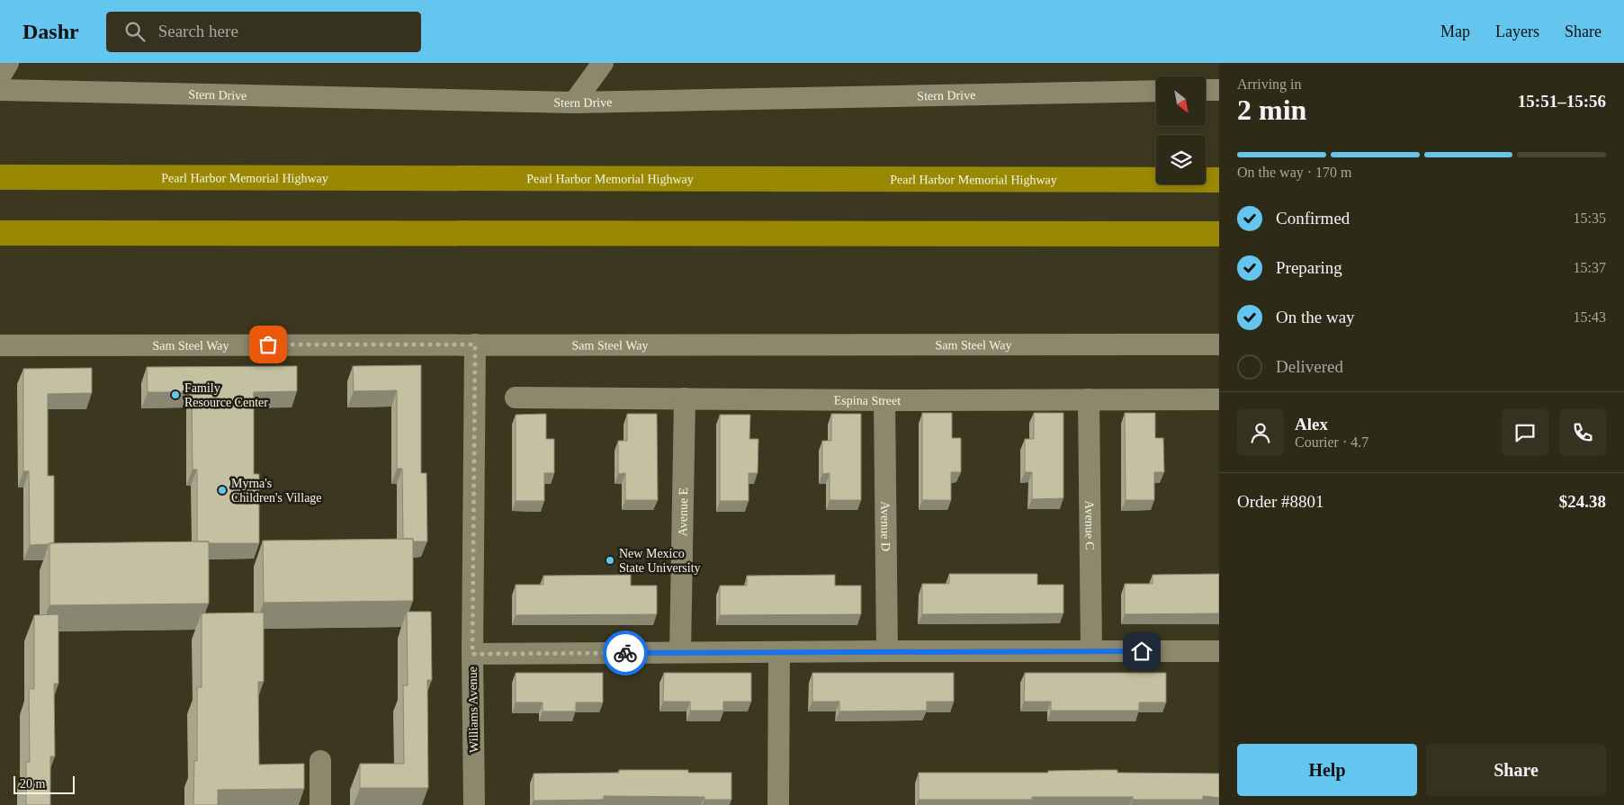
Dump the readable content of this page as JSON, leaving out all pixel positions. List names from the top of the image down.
{
  "streets": {
    "highway": ["Pearl Harbor Memorial Highway"],
    "street": [
      "Stern Drive",
      "Sam Steel Way",
      "Espina Street",
      "Avenue E",
      "Avenue D",
      "Avenue C",
      "Williams Avenue"
    ]
  },
  "crossings": [
    ["Sam Steel Way", "Williams Avenue"],
    ["Espina Street", "Avenue E"],
    ["Espina Street", "Avenue D"],
    ["Espina Street", "Avenue C"]
  ],
  "places": ["Family Resource Center", "Myrna's Children's Village", "New Mexico State University"],
  "scale_bar": "20 m",
  "north": "bottom right",
  "page": {
    "header": "Dashr",
    "search": "Search here",
    "nav": ["Map", "Layers", "Share"],
    "heading": ["2 min", "Arriving in", "15:51–15:56"],
    "panel": [
      "Alex",
      "Courier · 4.7",
      "Order #8801",
      "$24.38"
    ],
    "bar": "On the way · 170 m",
    "list": [
      ["Confirmed", "15:35"],
      ["Preparing", "15:37"],
      ["On the way", "15:43"],
      "Delivered"
    ],
    "buttons": ["Help", "Share"],
    "scale": "20 m"
  }
}
